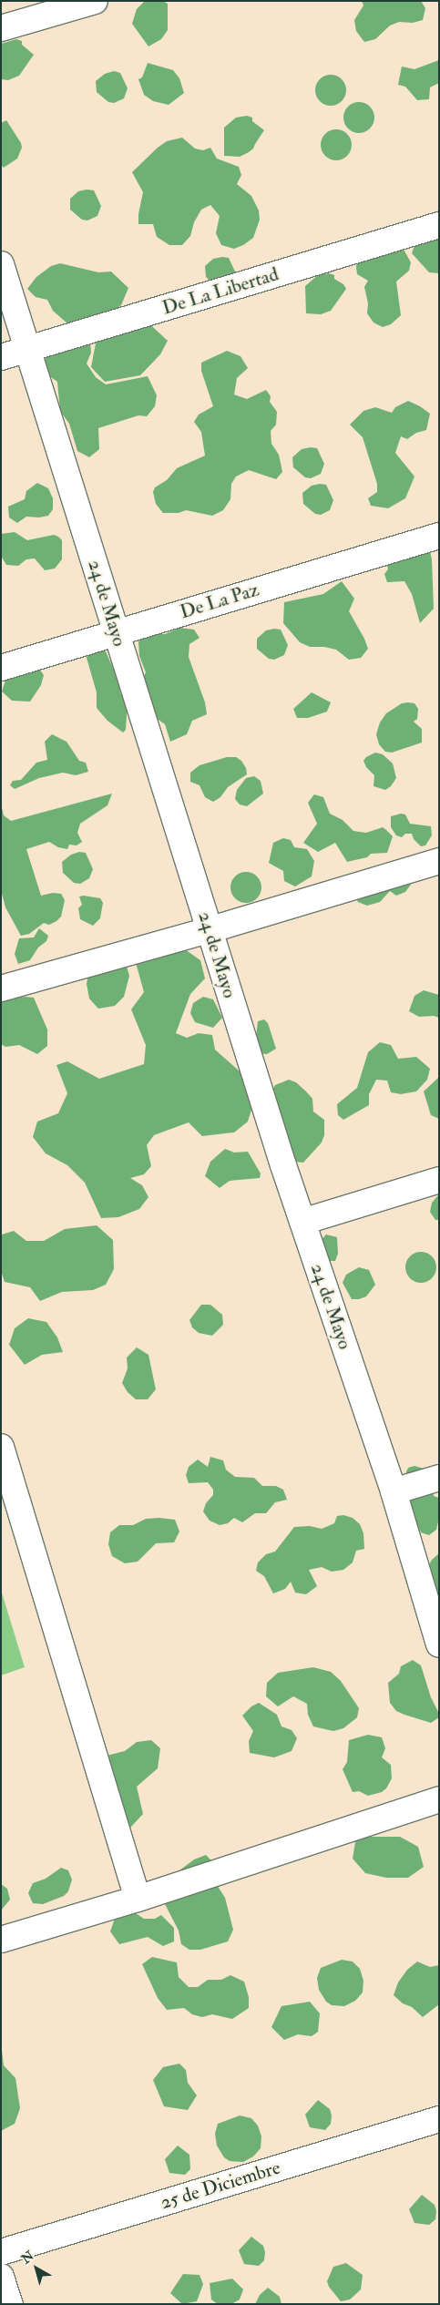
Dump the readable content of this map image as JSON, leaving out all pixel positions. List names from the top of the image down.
{
  "streets": {
    "street": [
      "De La Libertad",
      "De La Paz",
      "24 de Mayo",
      "25 de Diciembre"
    ]
  },
  "crossings": [
    ["De La Libertad", "24 de Mayo"],
    ["De La Paz", "24 de Mayo"]
  ],
  "north": "top left"
}
